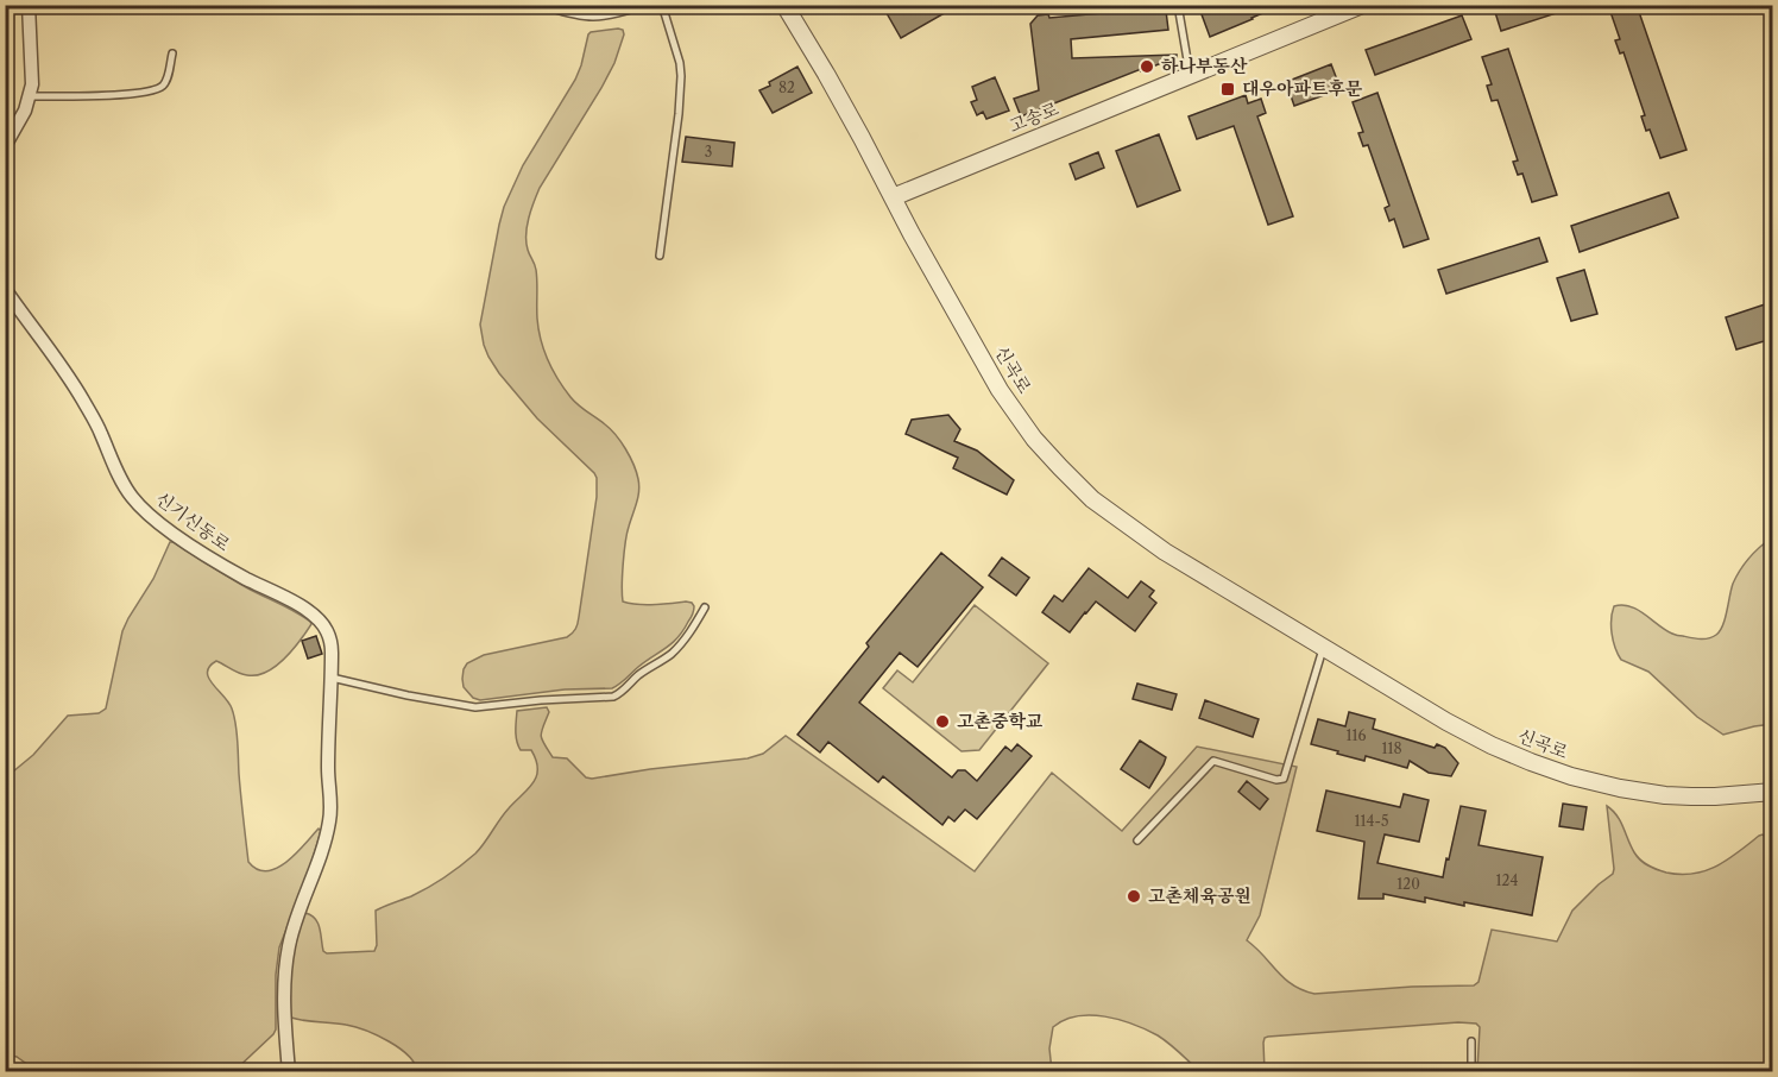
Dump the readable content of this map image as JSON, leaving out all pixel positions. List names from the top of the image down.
{
  "streets": {
    "street": ["고송로", "신곡로", "신기신동로"]
  },
  "crossings": [
    ["고송로", "신곡로"]
  ],
  "places": {
    "other": ["하나부동산", "고촌중학교", "고촌체육공원"],
    "transit": ["대우아파트후문"]
  },
  "house_numbers": [
    "82",
    "3",
    "116",
    "118",
    "114-5",
    "124",
    "120"
  ]
}
